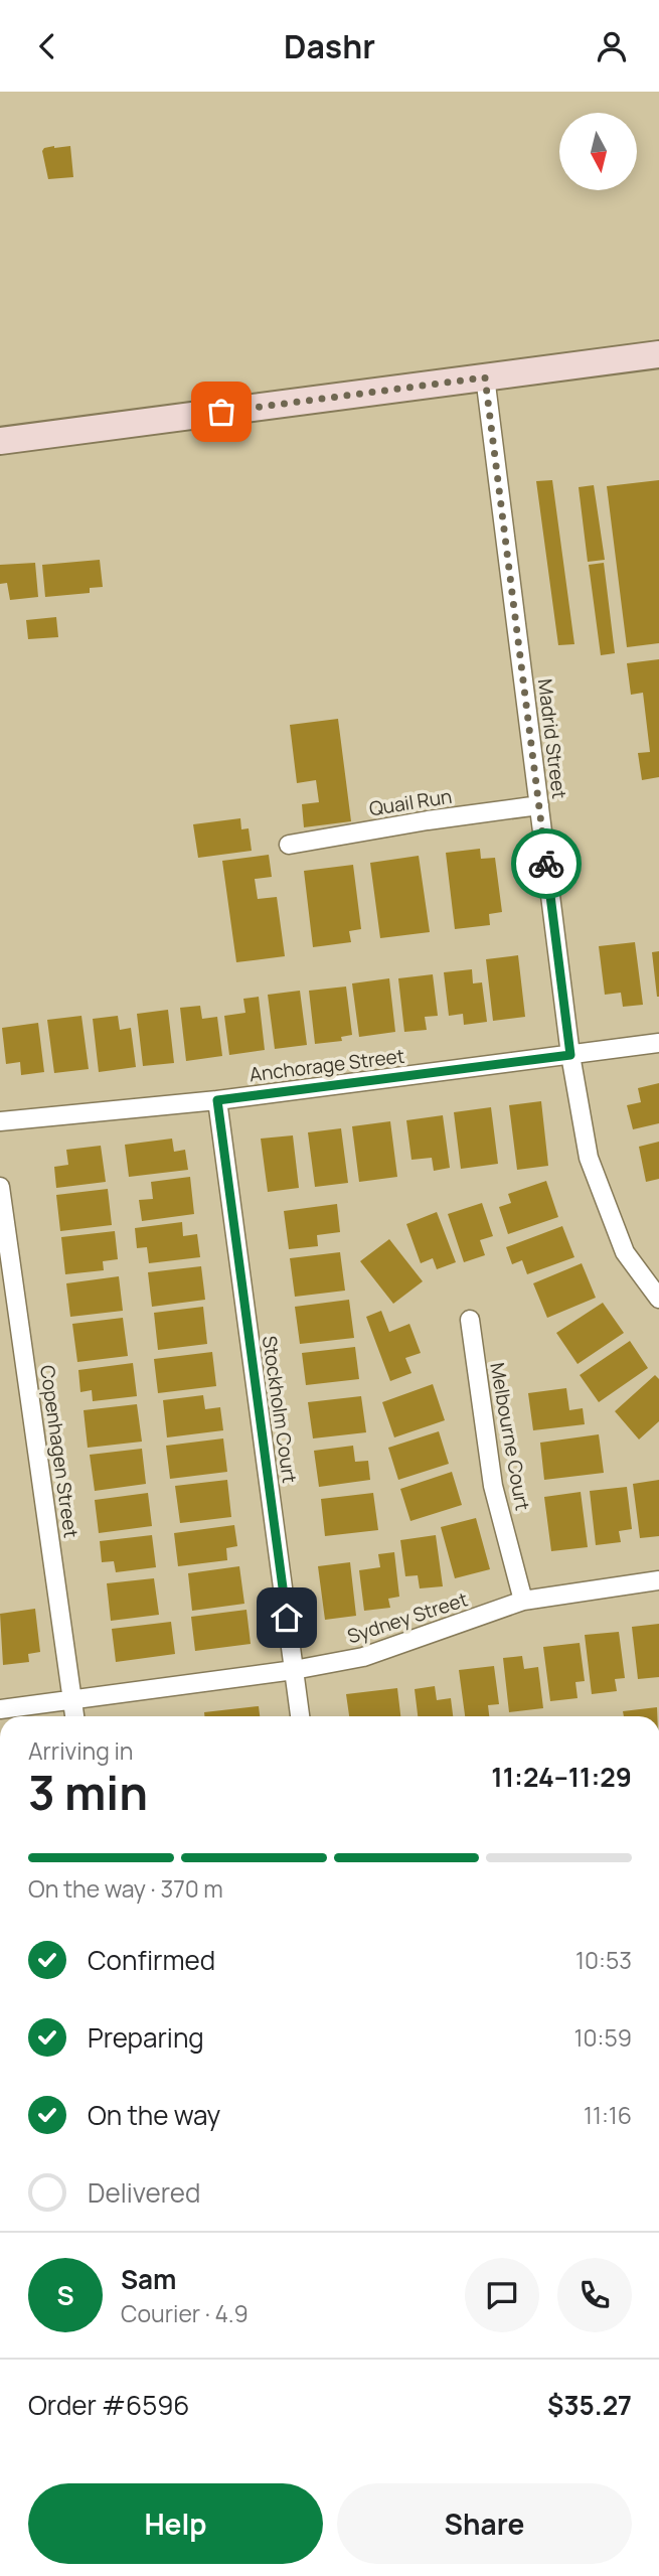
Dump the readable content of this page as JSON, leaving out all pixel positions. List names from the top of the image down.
{
  "streets": {
    "street": [
      "Madrid Street",
      "Quail Run",
      "Anchorage Street",
      "Stockholm Court",
      "Melbourne Court",
      "Copenhagen Street",
      "Sydney Street"
    ]
  },
  "crossings": [
    ["Madrid Street", "Quail Run"],
    ["Madrid Street", "Anchorage Street"],
    ["Anchorage Street", "Stockholm Court"],
    ["Stockholm Court", "Sydney Street"],
    ["Melbourne Court", "Sydney Street"],
    ["Copenhagen Street", "Sydney Street"]
  ],
  "north": "bottom",
  "page": {
    "header": "Dashr",
    "heading": ["3 min", "Arriving in", "11:24–11:29"],
    "panel": [
      "Sam",
      "Courier · 4.9",
      "Order #6596",
      "$35.27"
    ],
    "bar": "On the way · 370 m",
    "list": [
      ["Confirmed", "10:53"],
      ["Preparing", "10:59"],
      ["On the way", "11:16"],
      "Delivered"
    ],
    "round": "S",
    "buttons": ["Help", "Share"]
  }
}
